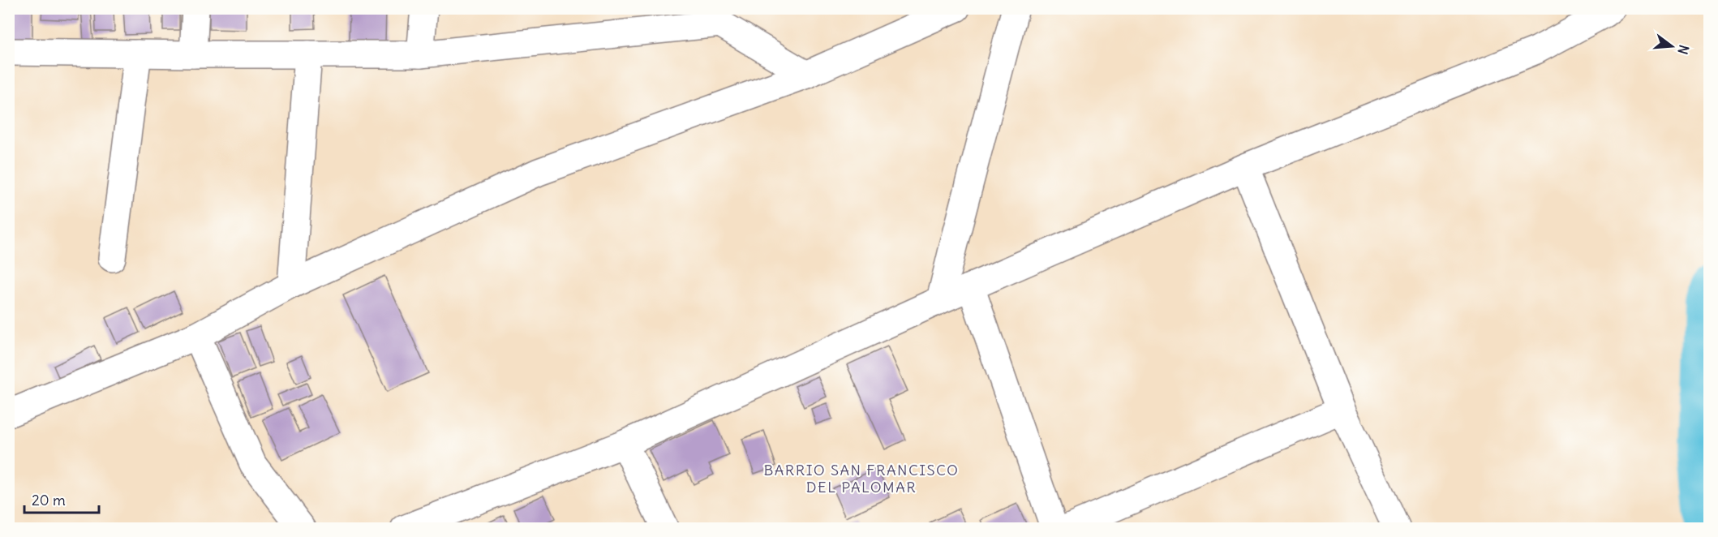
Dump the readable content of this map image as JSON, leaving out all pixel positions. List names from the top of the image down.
{
  "districts": ["BARRIO SAN FRANCISCO DEL PALOMAR"],
  "scale_bar": "20 m",
  "north": "right"
}
